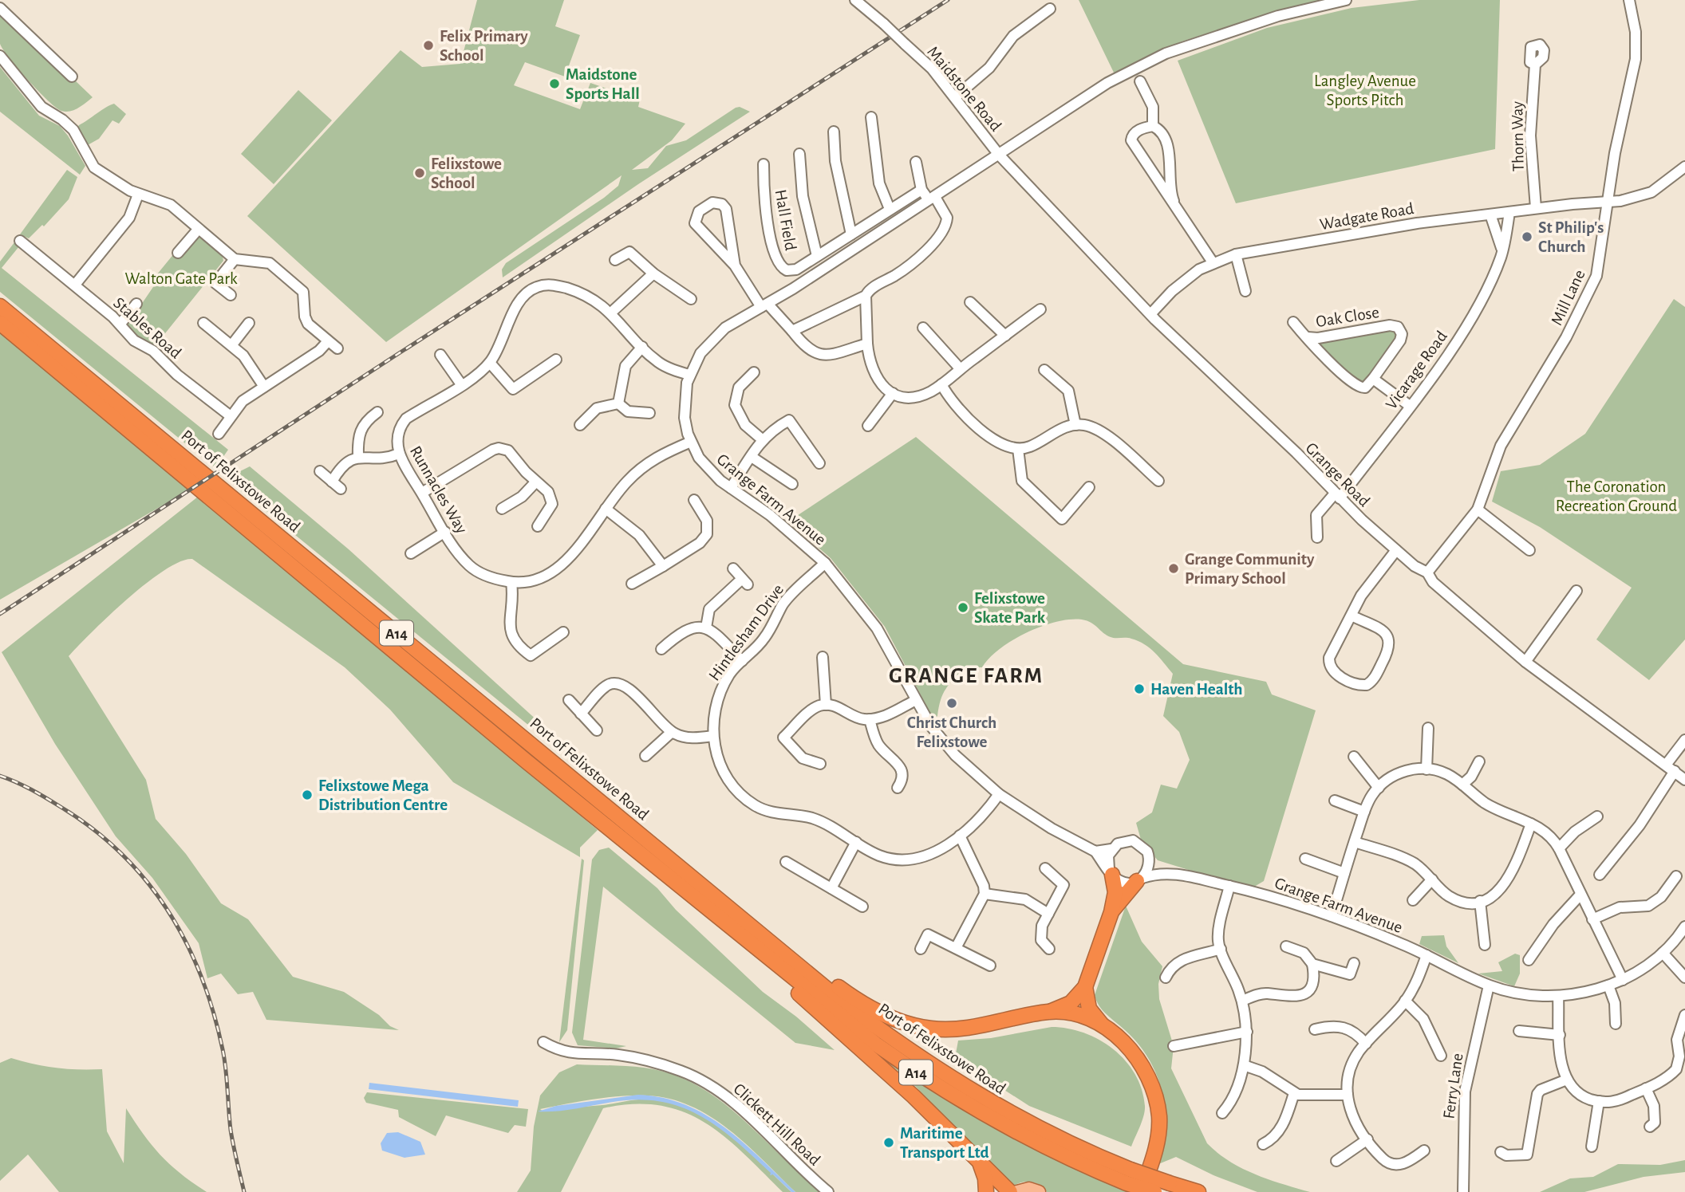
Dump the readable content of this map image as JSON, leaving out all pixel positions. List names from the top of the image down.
{
  "streets": {
    "highway": ["Port of Felixstowe Road", "A14"],
    "street": [
      "Maidstone Road",
      "Thorn Way",
      "Wadgate Road",
      "Hall Field",
      "Mill Lane",
      "Oak Close",
      "Stables Road",
      "Vicarage Road",
      "Grange Road",
      "Runnacles Way",
      "Grange Farm Avenue",
      "Hintlesham Drive",
      "Ferry Lane",
      "Clickett Hill Road"
    ]
  },
  "crossings": [
    ["Maidstone Road", "Grange Road"],
    ["Maidstone Road", "Grange Farm Avenue"],
    ["Thorn Way", "Wadgate Road"],
    ["Wadgate Road", "Mill Lane"],
    ["Wadgate Road", "Vicarage Road"],
    ["Wadgate Road", "Grange Road"],
    ["Hall Field", "Grange Farm Avenue"],
    ["Mill Lane", "Grange Road"],
    ["Vicarage Road", "Grange Road"],
    ["Grange Road", "Grange Farm Avenue"],
    ["Runnacles Way", "Grange Farm Avenue"],
    ["Grange Farm Avenue", "Hintlesham Drive"],
    ["Grange Farm Avenue", "Ferry Lane"]
  ],
  "districts": ["GRANGE FARM"],
  "parks": ["Langley Avenue Sports Pitch", "Walton Gate Park", "The Coronation Recreation Ground"],
  "places": [
    "Felix Primary School",
    "Maidstone Sports Hall",
    "Felixstowe School",
    "St Philip's Church",
    "Grange Community Primary School",
    "Felixstowe Skate Park",
    "Haven Health",
    "Christ Church Felixstowe",
    "Felixstowe Mega Distribution Centre",
    "Maritime Transport Ltd"
  ]
}
